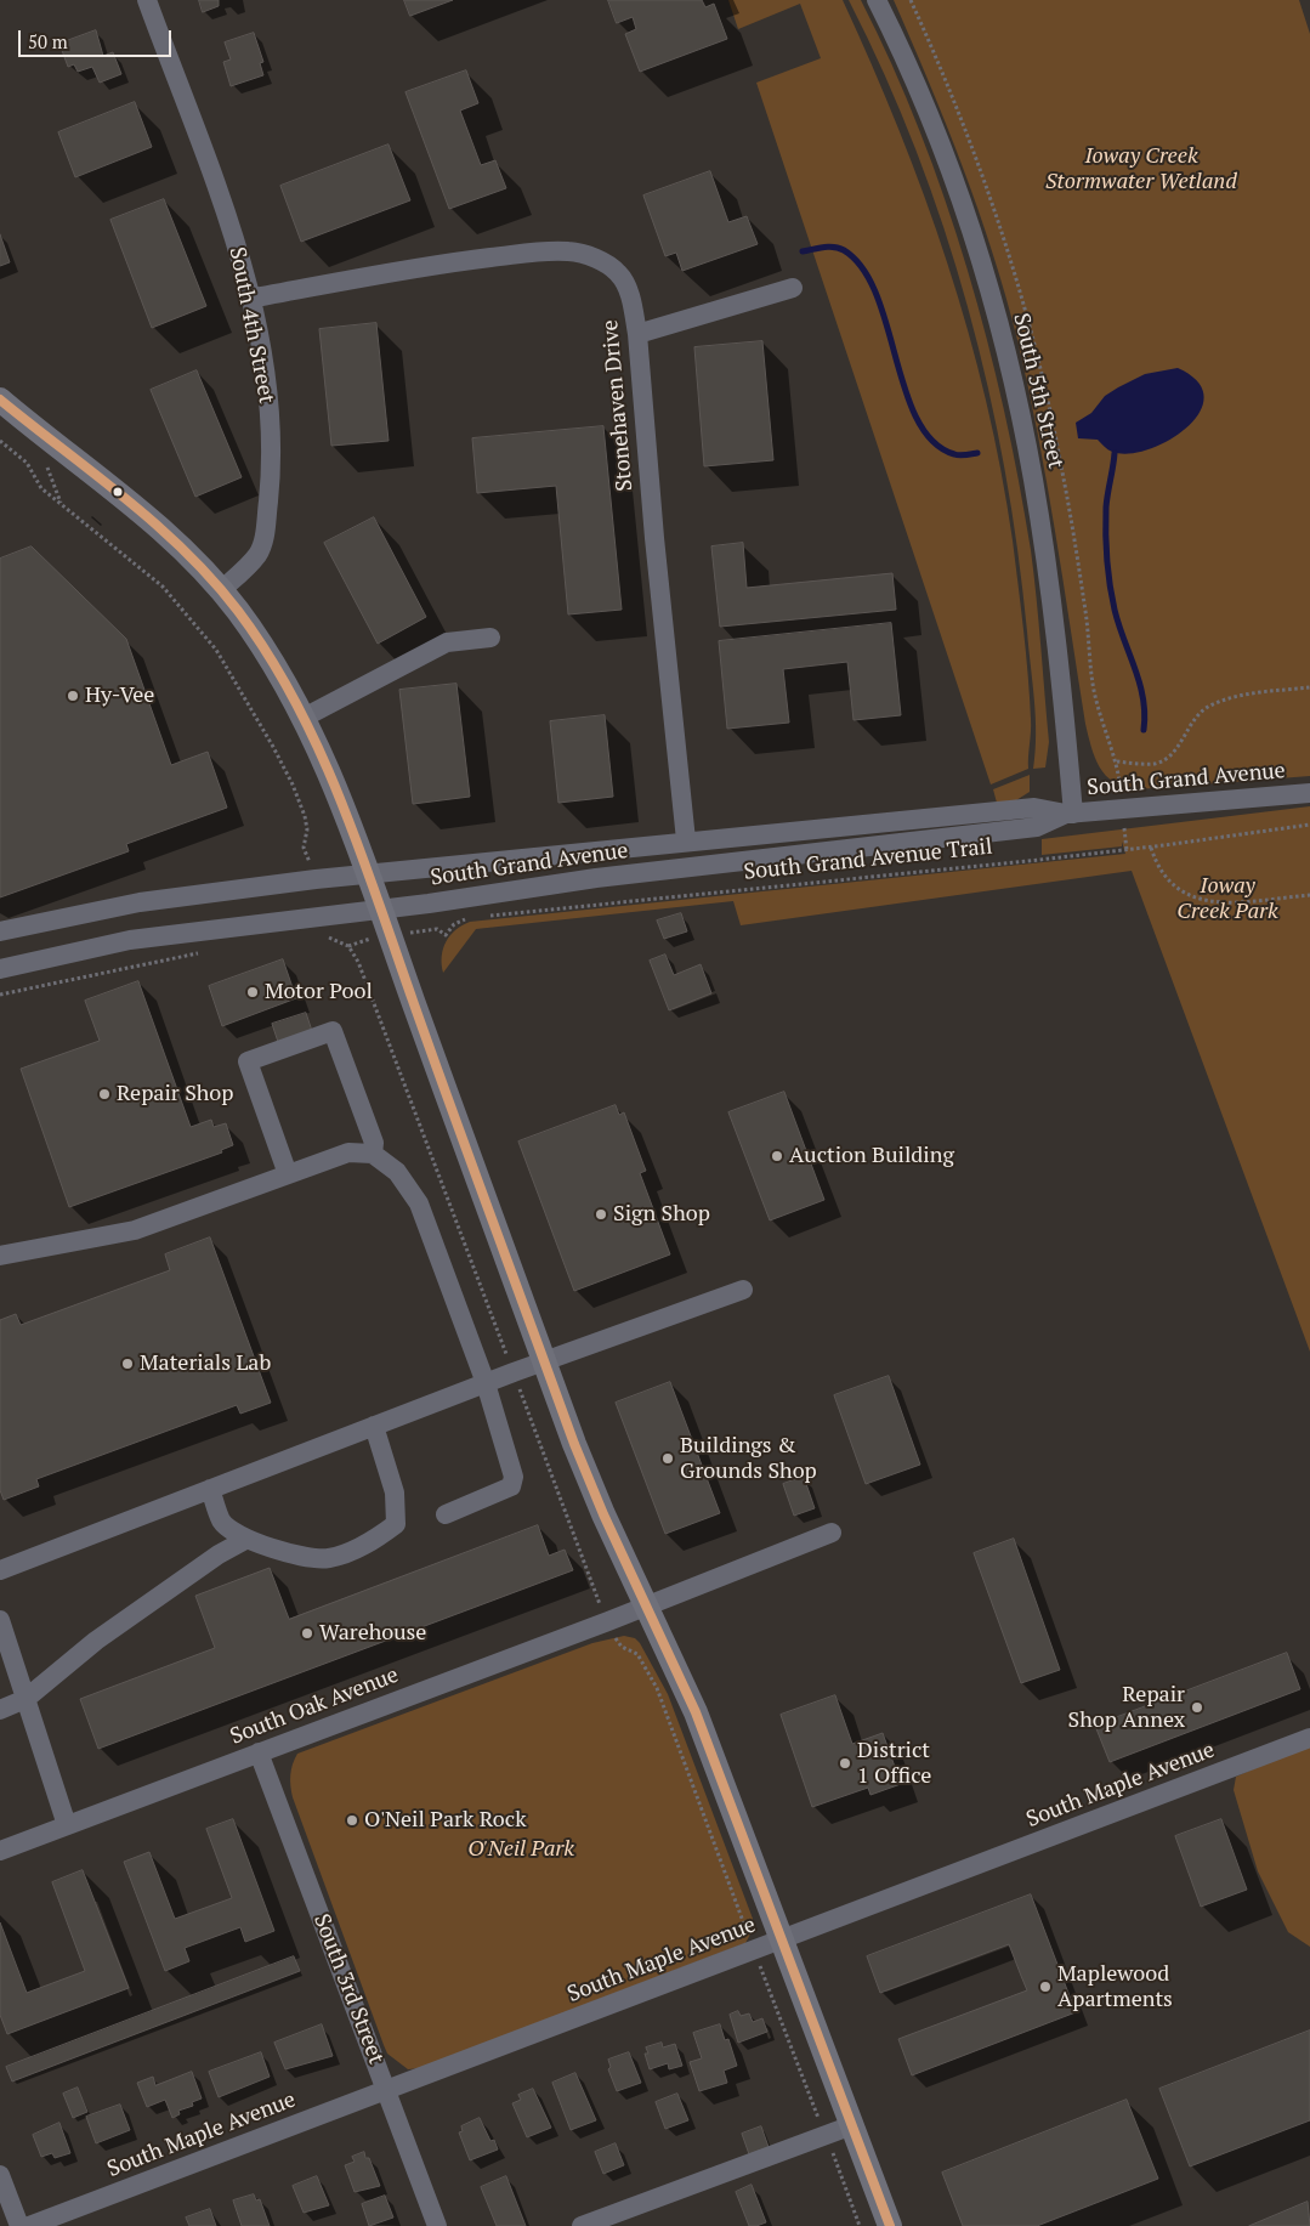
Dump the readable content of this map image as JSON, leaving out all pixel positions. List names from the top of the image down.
{
  "streets": {
    "street": [
      "South 4th Street",
      "South 5th Street",
      "Stonehaven Drive",
      "South Grand Avenue",
      "South Oak Avenue",
      "South Maple Avenue",
      "South 3rd Street"
    ],
    "path": ["South Grand Avenue Trail"]
  },
  "crossings": [
    ["South 4th Street", "Stonehaven Drive"],
    ["South 5th Street", "South Grand Avenue"],
    ["Stonehaven Drive", "South Grand Avenue"],
    ["South Oak Avenue", "South 3rd Street"],
    ["South Maple Avenue", "South 3rd Street"]
  ],
  "parks": ["Ioway Creek Stormwater Wetland", "Ioway Creek Park", "O'Neil Park"],
  "places": [
    "Hy-Vee",
    "Motor Pool",
    "Repair Shop",
    "Auction Building",
    "Sign Shop",
    "Materials Lab",
    "Buildings & Grounds Shop",
    "Warehouse",
    "Repair Shop Annex",
    "District 1 Office",
    "O'Neil Park Rock",
    "Maplewood Apartments"
  ],
  "scale_bar": "50 m"
}
